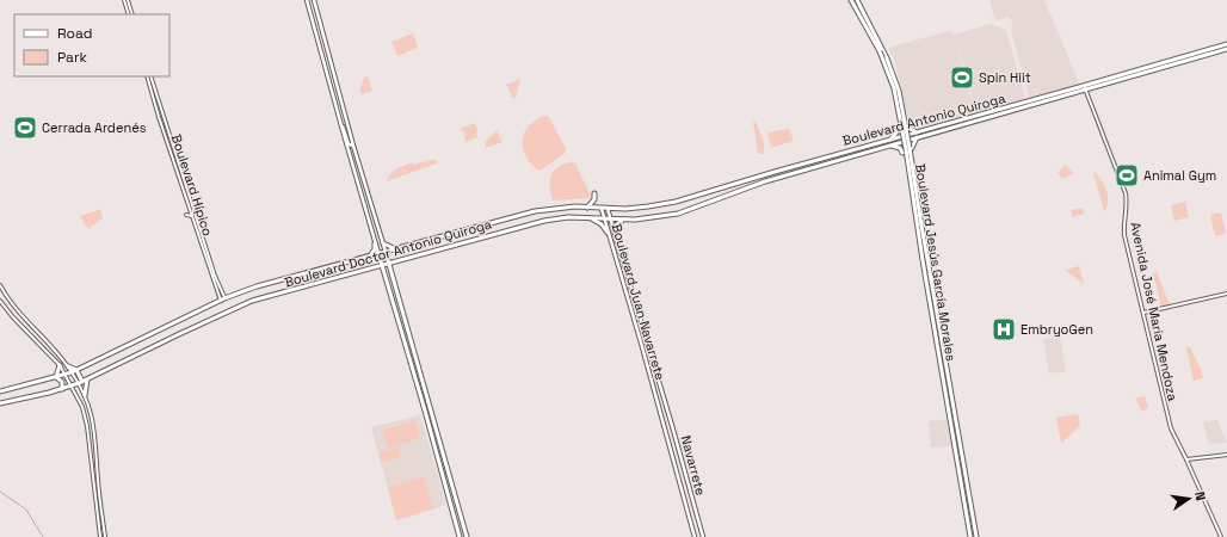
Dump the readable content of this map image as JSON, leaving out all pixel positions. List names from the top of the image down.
{
  "streets": {
    "main road": [
      "Boulevard Antonio Quiroga",
      "Boulevard Doctor Antonio Quiroga",
      "Boulevard Jesús García Morales",
      "Boulevard Juan Navarrete",
      "Navarrete"
    ],
    "street": ["Boulevard Hípico", "Avenida José María Mendoza"]
  },
  "crossings": [
    ["Boulevard Antonio Quiroga", "Boulevard Doctor Antonio Quiroga"],
    ["Boulevard Antonio Quiroga", "Avenida José María Mendoza"],
    ["Boulevard Hípico", "Boulevard Doctor Antonio Quiroga"],
    ["Boulevard Doctor Antonio Quiroga", "Boulevard Juan Navarrete"],
    ["Boulevard Juan Navarrete", "Navarrete"]
  ],
  "places": {
    "sports": ["Spin Hiit", "Cerrada Ardenés", "Animal Gym"],
    "hospital": ["EmbryoGen"]
  },
  "legend": ["Road", "Park"],
  "north": "right"
}
